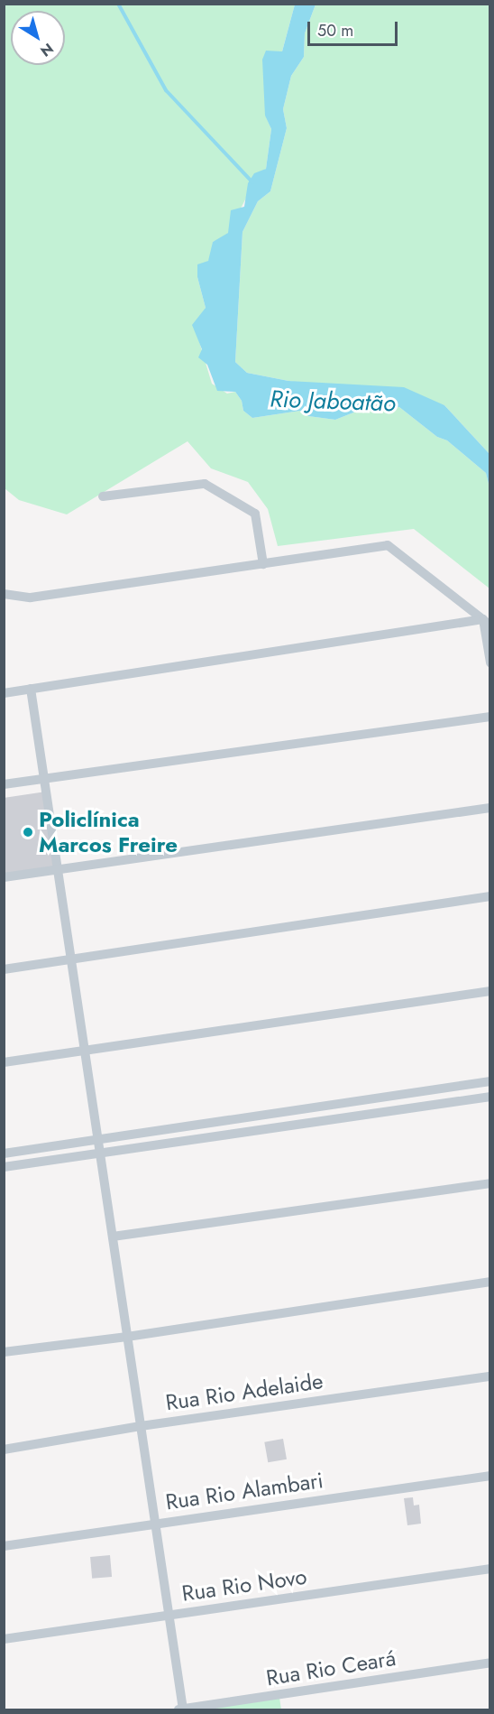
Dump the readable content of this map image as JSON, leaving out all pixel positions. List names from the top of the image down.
{
  "streets": {
    "street": [
      "Rua Rio Adelaide",
      "Rua Rio Alambari",
      "Rua Rio Novo",
      "Rua Rio Ceará"
    ]
  },
  "water": ["Rio Jaboatão"],
  "places": ["Policlínica Marcos Freire"],
  "scale_bar": "50 m",
  "north": "bottom right"
}
